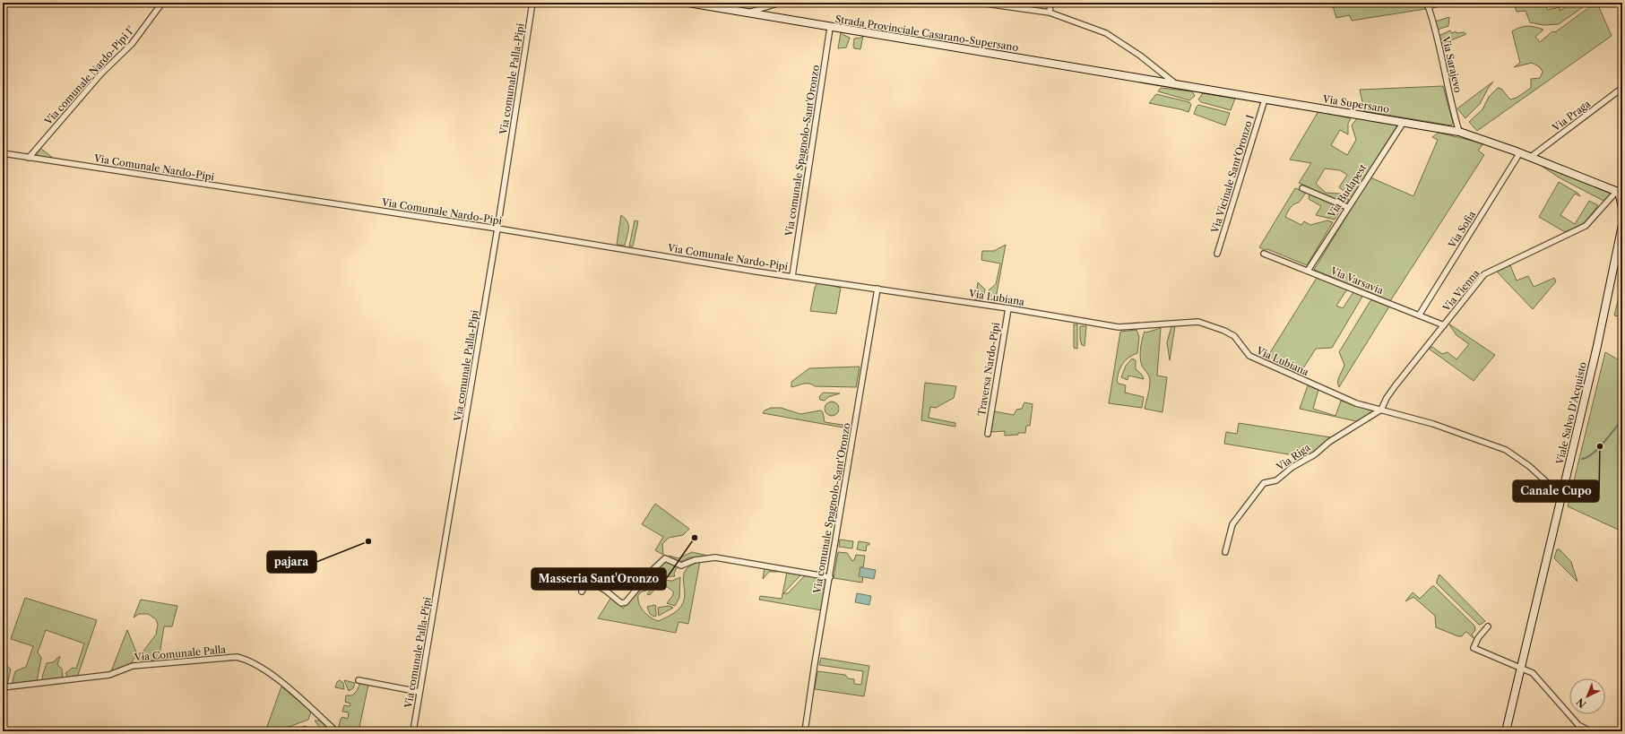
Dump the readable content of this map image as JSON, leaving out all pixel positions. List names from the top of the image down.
{
  "streets": {
    "street": [
      "Strada Provinciale Casarano-Supersano",
      "Via Sarajevo",
      "Via comunale Nardo-Pipi I°",
      "Via comunale Palla-Pipi",
      "Via Supersano",
      "Via Praga",
      "Via comunale Spagnolo-Sant'Oronzo",
      "Via Comunale Nardo-Pipi",
      "Via Vicinale Sant'Oronzo I",
      "Via Budapest",
      "Via Sofia",
      "Via Varsavia",
      "Via Vienna",
      "Via Lubiana",
      "Traversa Nardo-Pipi",
      "Viale Salvo D'Acquisto",
      "Via Riga",
      "Via Comunale Palla"
    ]
  },
  "crossings": [
    ["Strada Provinciale Casarano-Supersano", "Via Supersano"],
    ["Strada Provinciale Casarano-Supersano", "Via comunale Spagnolo-Sant'Oronzo"],
    ["Via Sarajevo", "Via Supersano"],
    ["Via comunale Nardo-Pipi I°", "Via Comunale Nardo-Pipi"],
    ["Via comunale Palla-Pipi", "Via Comunale Nardo-Pipi"],
    ["Via Supersano", "Via Praga"],
    ["Via Supersano", "Via Vicinale Sant'Oronzo I"],
    ["Via Supersano", "Via Budapest"],
    ["Via Supersano", "Via Sofia"],
    ["Via Supersano", "Via Vienna"],
    ["Via comunale Spagnolo-Sant'Oronzo", "Via Comunale Nardo-Pipi"],
    ["Via comunale Spagnolo-Sant'Oronzo", "Via Lubiana"],
    ["Via Comunale Nardo-Pipi", "Via Lubiana"],
    ["Via Budapest", "Via Varsavia"],
    ["Via Sofia", "Via Varsavia"],
    ["Via Varsavia", "Via Vienna"],
    ["Via Vienna", "Via Lubiana"],
    ["Via Vienna", "Via Riga"],
    ["Via Lubiana", "Traversa Nardo-Pipi"],
    ["Via Lubiana", "Viale Salvo D'Acquisto"],
    ["Via Lubiana", "Via Riga"]
  ],
  "places": ["Canale Cupo", "Masseria Sant'Oronzo", "pajara"],
  "north": "bottom left"
}
